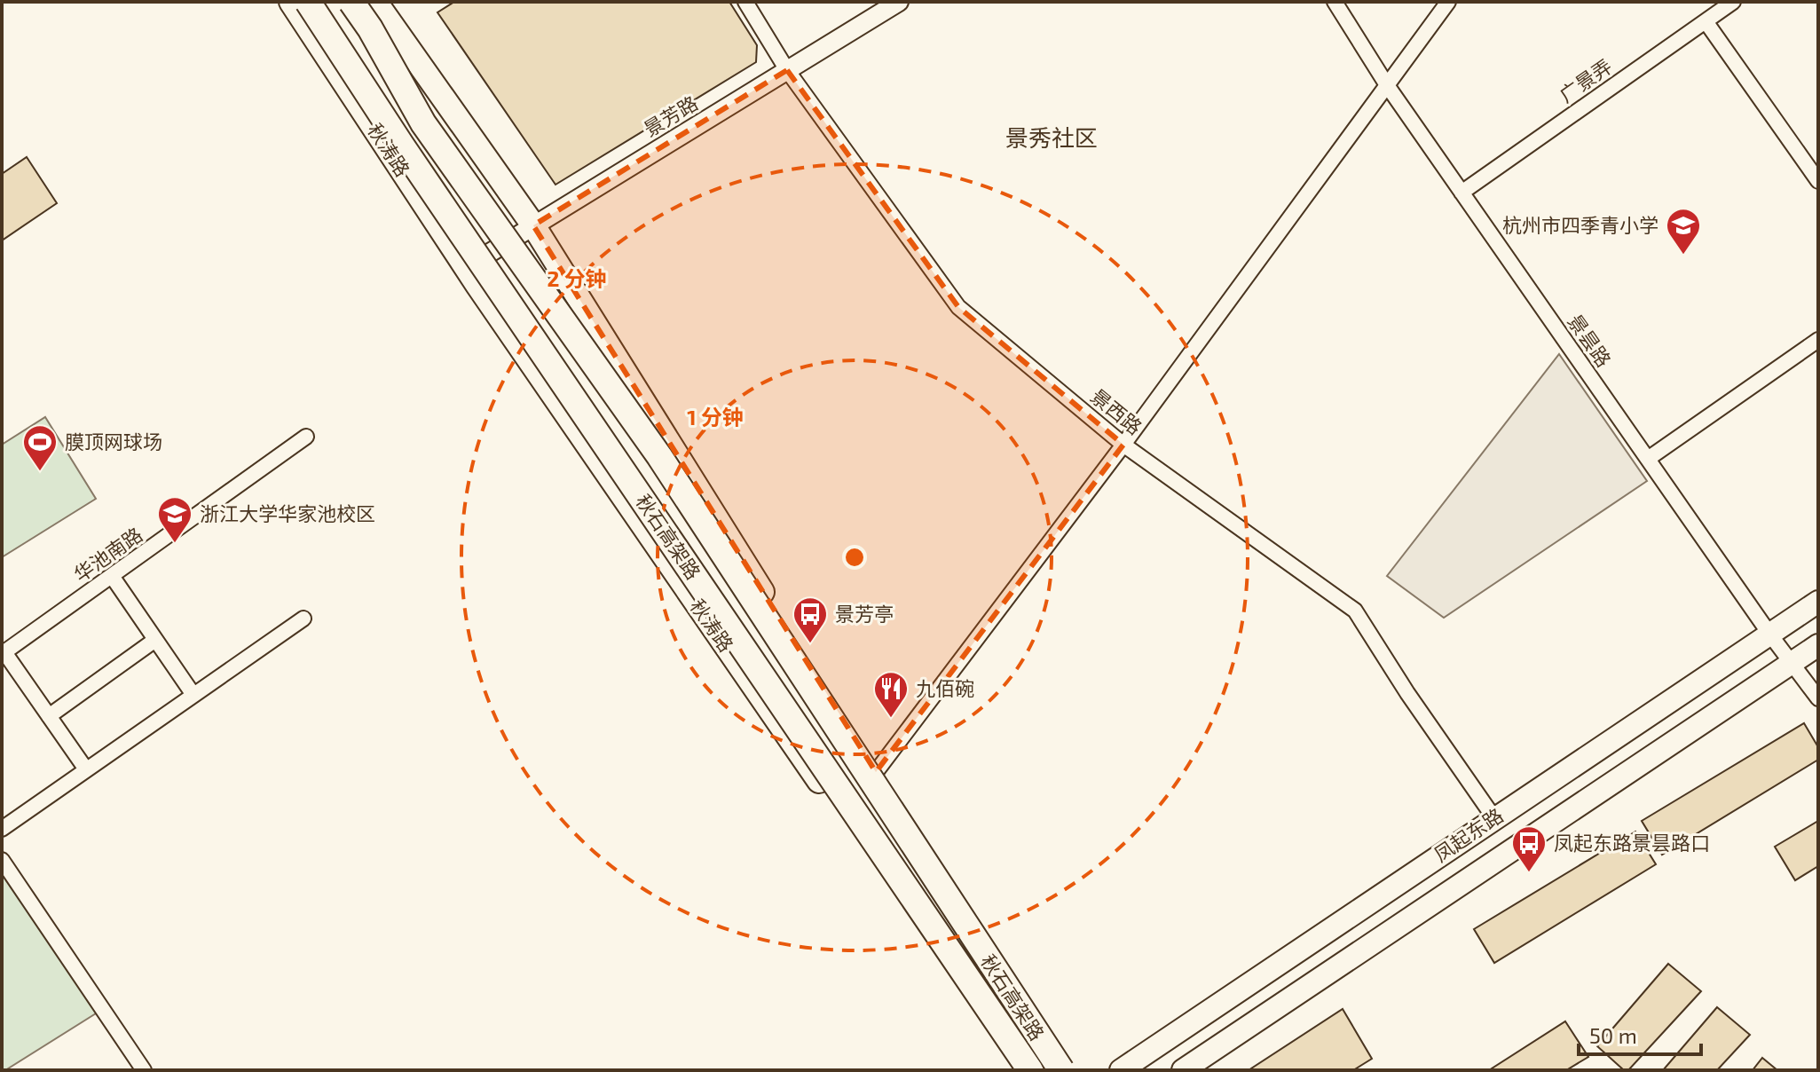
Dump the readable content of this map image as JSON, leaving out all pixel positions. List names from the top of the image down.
{
  "streets": {
    "highway": ["秋石高架路"],
    "main road": ["秋涛路", "凤起东路"],
    "street": [
      "广景弄",
      "景芳路",
      "景昙路",
      "景西路",
      "华池南路"
    ]
  },
  "crossings": [
    ["广景弄", "景昙路"],
    ["景芳路", "秋涛路"],
    ["景芳路", "景西路"],
    ["景昙路", "凤起东路"],
    ["景西路", "凤起东路"]
  ],
  "districts": ["景秀社区"],
  "places": {
    "school or university": ["杭州市四季青小学", "浙江大学华家池校区"],
    "sports": ["膜顶网球场"],
    "bus stop": ["景芳亭", "凤起东路景昙路口"],
    "restaurant": ["九佰碗"]
  },
  "scale_bar": "50 m",
  "rings": ["2 分钟", "1 分钟"]
}
